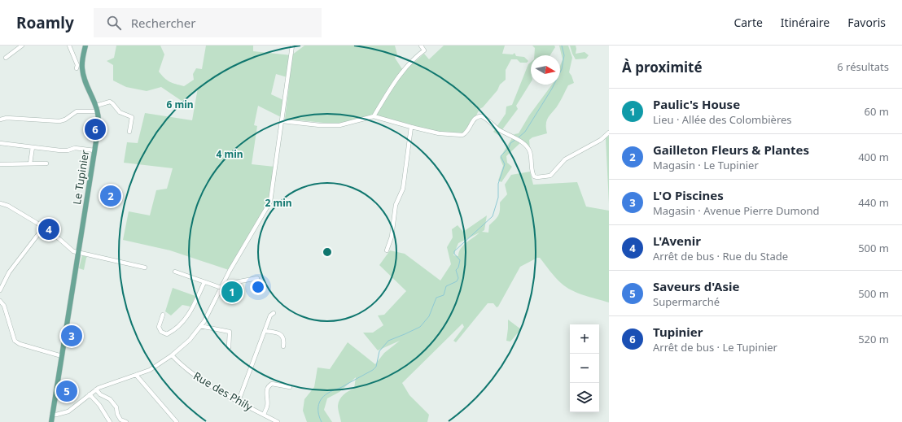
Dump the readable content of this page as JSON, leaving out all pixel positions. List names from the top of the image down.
{
  "streets": {
    "main road": ["Le Tupinier"],
    "street": ["Rue des Phily"]
  },
  "north": "right",
  "page": {
    "header": "Roamly",
    "search": "Rechercher",
    "nav": ["Carte", "Itinéraire", "Favoris"],
    "heading": ["À proximité", "6 résultats"],
    "list": [
      {
        "mark": "1",
        "name": "Paulic's House",
        "note": "Lieu · Allée des Colombières",
        "value": "60 m"
      },
      {
        "mark": "2",
        "name": "Gailleton Fleurs & Plantes",
        "note": "Magasin · Le Tupinier",
        "value": "400 m"
      },
      {
        "mark": "3",
        "name": "L'O Piscines",
        "note": "Magasin · Avenue Pierre Dumond",
        "value": "440 m"
      },
      {
        "mark": "4",
        "name": "L'Avenir",
        "note": "Arrêt de bus · Rue du Stade",
        "value": "500 m"
      },
      {
        "mark": "5",
        "name": "Saveurs d'Asie",
        "note": "Supermarché",
        "value": "500 m"
      },
      {
        "mark": "6",
        "name": "Tupinier",
        "note": "Arrêt de bus · Le Tupinier",
        "value": "520 m"
      }
    ],
    "pins": [
      "6",
      "2",
      "4",
      "1",
      "3",
      "5"
    ],
    "map_buttons": ["+", "−"]
  },
  "rings": ["6 min", "4 min", "2 min"]
}
